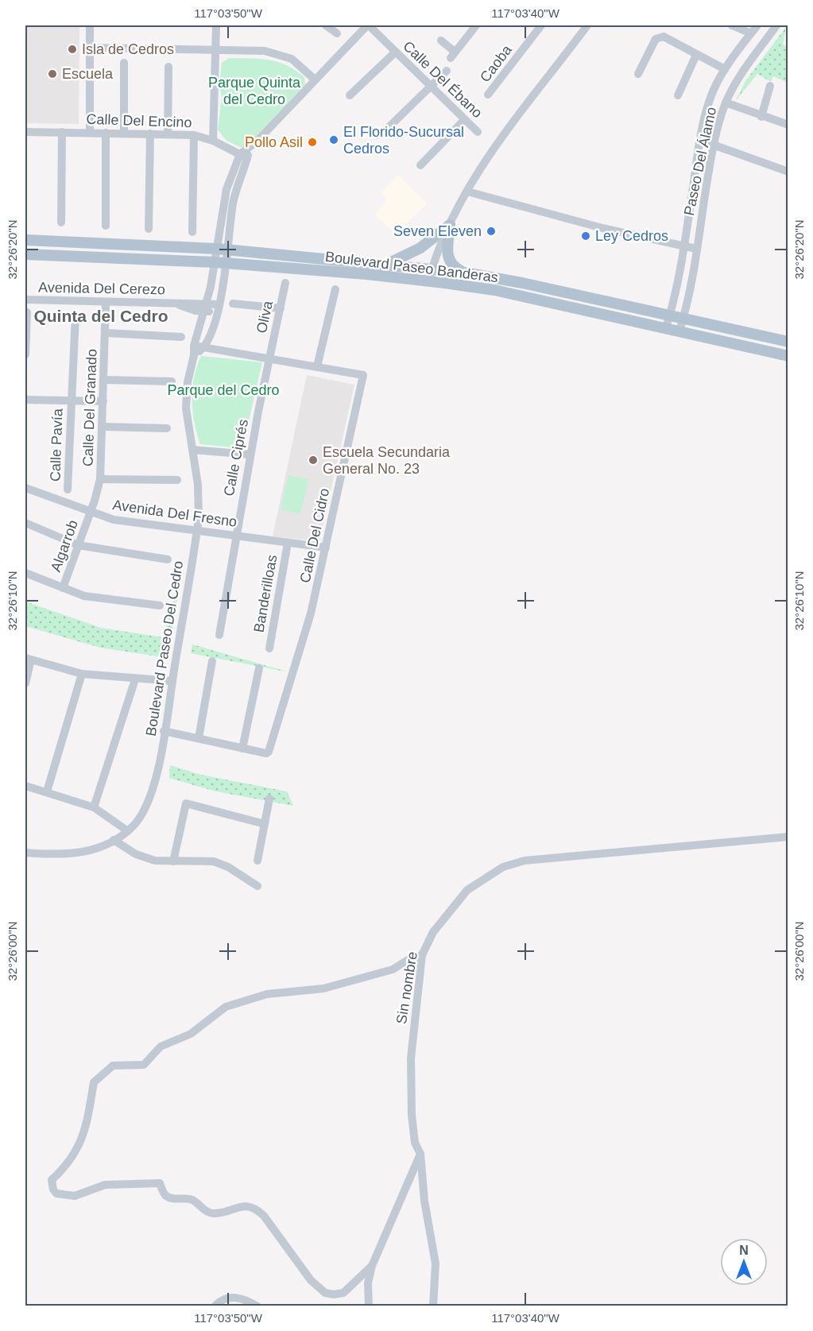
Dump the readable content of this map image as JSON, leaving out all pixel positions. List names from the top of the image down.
{
  "streets": {
    "main road": ["Boulevard Paseo Banderas"],
    "street": [
      "Caoba",
      "Calle Del Ébano",
      "Calle Del Encino",
      "Paseo Del Álamo",
      "Avenida Del Cerezo",
      "Oliva",
      "Calle Del Granado",
      "Calle Pavía",
      "Calle Ciprés",
      "Avenida Del Fresno",
      "Calle Del Cidro",
      "Algarrob",
      "Banderilloas",
      "Boulevard Paseo Del Cedro",
      "Sin nombre"
    ]
  },
  "crossings": [
    ["Paseo Del Álamo", "Boulevard Paseo Banderas"],
    ["Avenida Del Cerezo", "Calle Del Granado"],
    ["Oliva", "Calle Ciprés"],
    ["Oliva", "Calle Del Cidro"],
    ["Calle Del Granado", "Avenida Del Fresno"],
    ["Calle Del Granado", "Algarrob"],
    ["Calle Ciprés", "Avenida Del Fresno"],
    ["Calle Ciprés", "Calle Del Cidro"],
    ["Avenida Del Fresno", "Calle Del Cidro"],
    ["Avenida Del Fresno", "Algarrob"],
    ["Avenida Del Fresno", "Banderilloas"],
    ["Avenida Del Fresno", "Boulevard Paseo Del Cedro"],
    ["Calle Del Cidro", "Boulevard Paseo Del Cedro"]
  ],
  "districts": ["Quinta del Cedro"],
  "parks": ["Parque Quinta del Cedro", "Parque del Cedro"],
  "places": [
    "Isla de Cedros",
    "Escuela",
    "El Florido-Sucursal Cedros",
    "Pollo Asil",
    "Seven Eleven",
    "Ley Cedros",
    "Escuela Secundaria General No. 23"
  ],
  "north": "top",
  "coordinates": [
    "117°03'50\"W",
    "117°03'40\"W",
    "32°26'20\"N",
    "32°26'10\"N",
    "32°26'00\"N"
  ]
}
